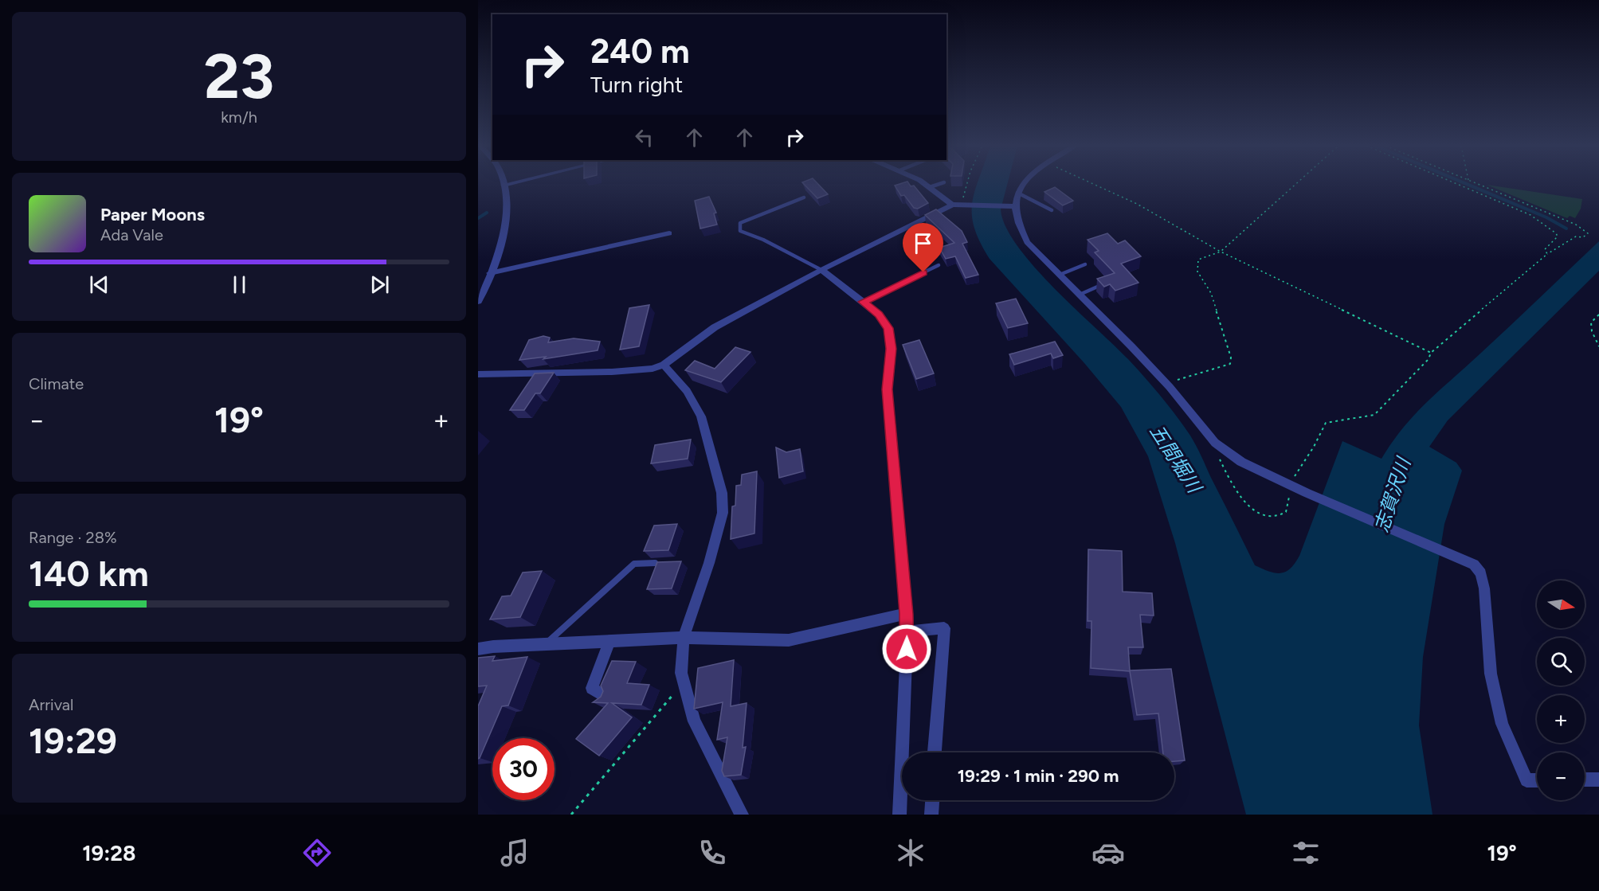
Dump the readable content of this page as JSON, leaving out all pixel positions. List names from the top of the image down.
{
  "water": ["五間堀川", "志賀沢川"],
  "north": "right",
  "page": {
    "tile": [
      ["23", "km/h"],
      "Climate",
      ["Range · 28%", "140 km"],
      ["Arrival", "19:29"]
    ],
    "turn": ["240 m", "Turn right"],
    "song": ["Paper Moons", "Ada Vale"],
    "heat": ["−", "19°", "+"],
    "map_buttons": ["+", "−"],
    "limit": "30",
    "trip": "19:29 · 1 min · 290 m",
    "tabs": ["19:28", "19°"]
  }
}
